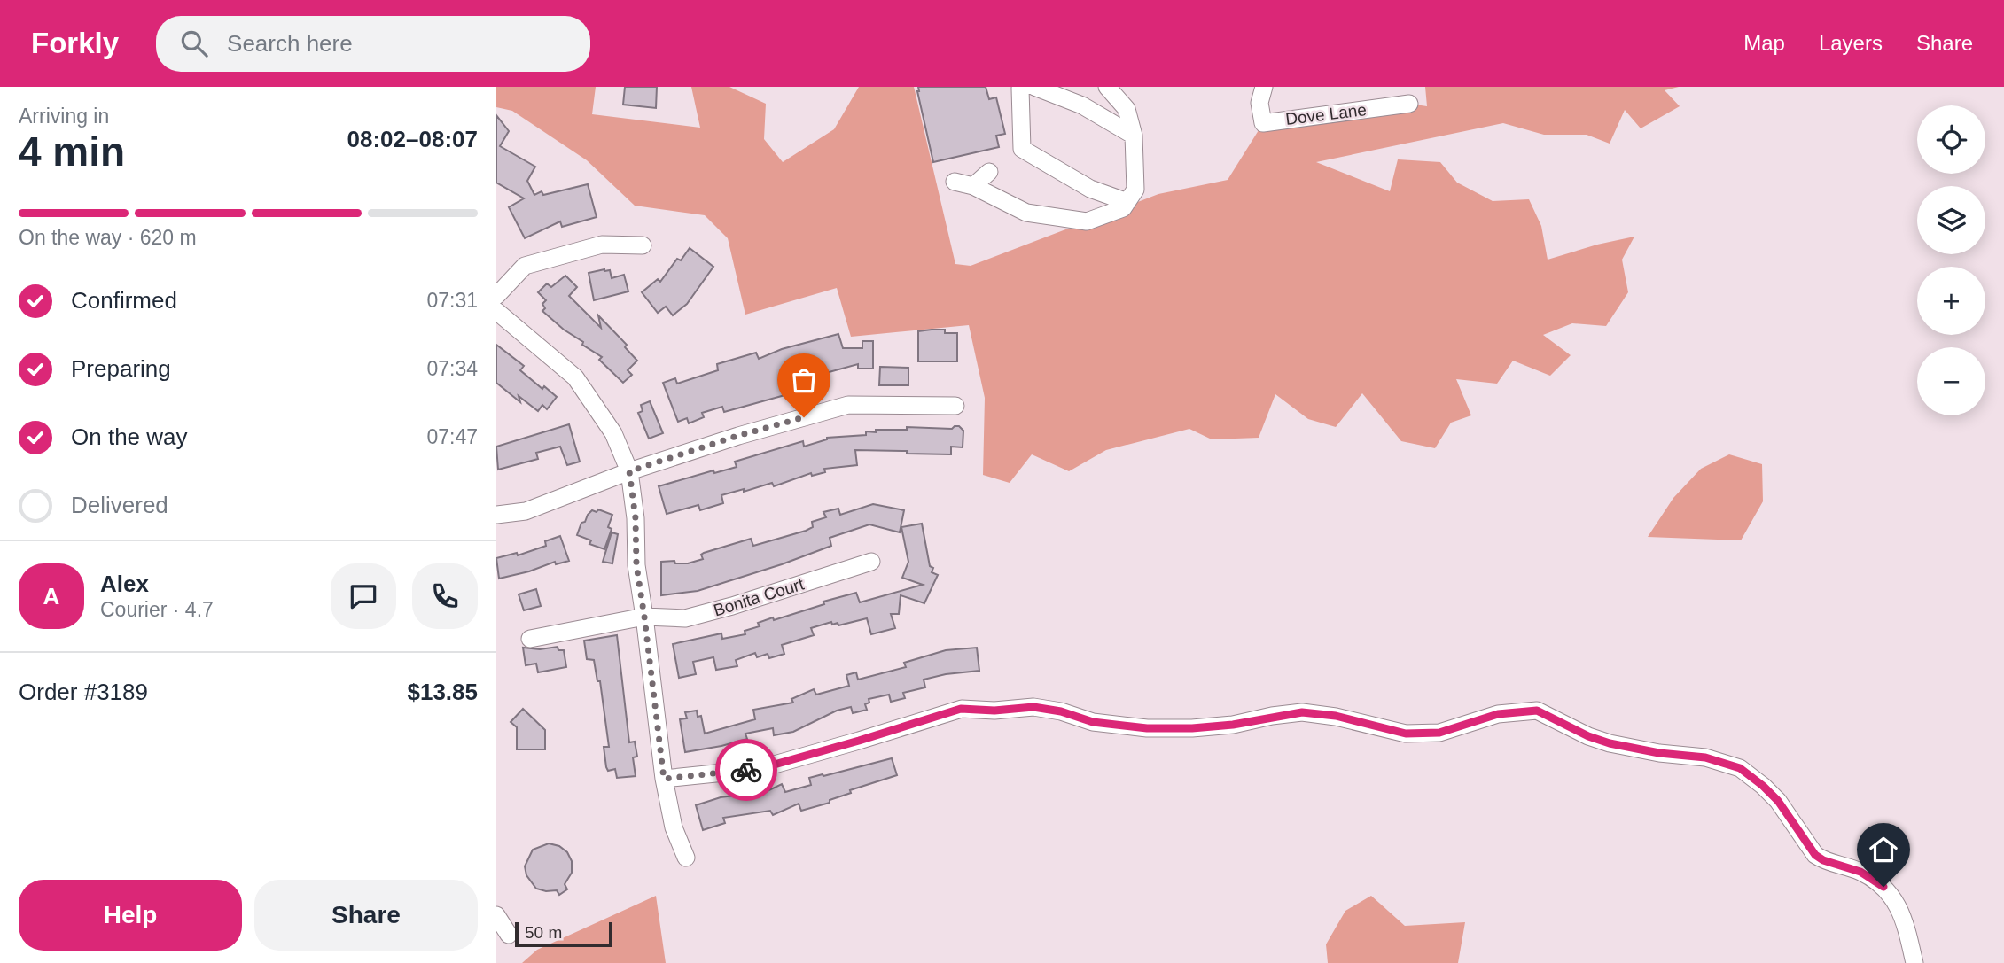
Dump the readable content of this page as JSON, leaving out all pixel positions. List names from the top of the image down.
{
  "streets": {
    "street": ["Dove Lane", "Bonita Court"]
  },
  "scale_bar": "50 m",
  "page": {
    "header": "Forkly",
    "search": "Search here",
    "nav": ["Map", "Layers", "Share"],
    "heading": ["4 min", "Arriving in", "08:02–08:07"],
    "panel": [
      "Alex",
      "Courier · 4.7",
      "Order #3189",
      "$13.85"
    ],
    "map_buttons": ["+", "−"],
    "bar": "On the way · 620 m",
    "list": [
      ["Confirmed", "07:31"],
      ["Preparing", "07:34"],
      ["On the way", "07:47"],
      "Delivered"
    ],
    "round": "A",
    "buttons": ["Help", "Share"],
    "scale": "50 m"
  }
}
